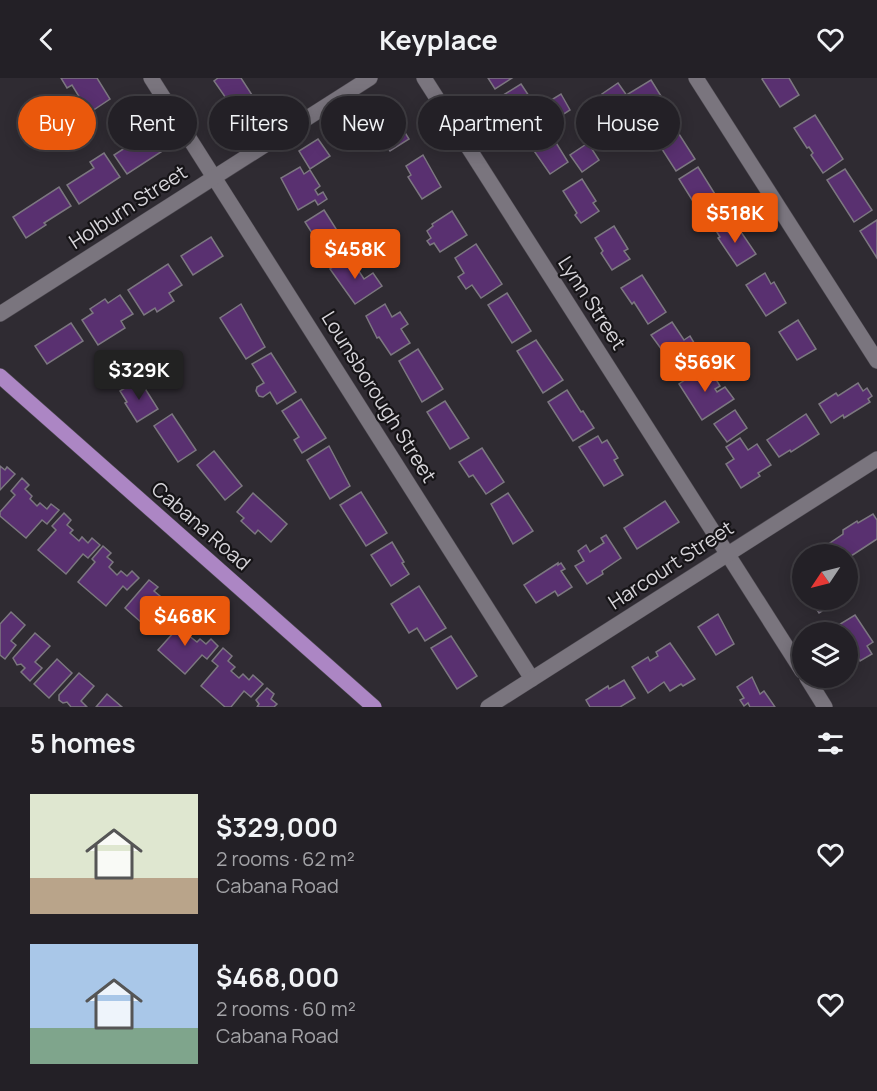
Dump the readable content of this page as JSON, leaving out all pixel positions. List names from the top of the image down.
{
  "streets": {
    "main road": ["Cabana Road"],
    "street": [
      "Holburn Street",
      "Lynn Street",
      "Lounsborough Street",
      "Harcourt Street"
    ]
  },
  "crossings": [
    ["Holburn Street", "Lounsborough Street"],
    ["Lynn Street", "Harcourt Street"],
    ["Lounsborough Street", "Harcourt Street"]
  ],
  "north": "bottom left",
  "page": {
    "header": "Keyplace",
    "chip": [
      "Buy",
      "Rent",
      "Filters",
      "New",
      "Apartment",
      "House"
    ],
    "price": [
      "$518K",
      "$458K",
      "$569K",
      "$329K",
      "$468K"
    ],
    "heading": "5 homes",
    "list": [
      {
        "name": "$329,000",
        "note": "2 rooms · 62 m² · Cabana Road"
      },
      {
        "name": "$468,000",
        "note": "2 rooms · 60 m² · Cabana Road"
      }
    ]
  }
}
